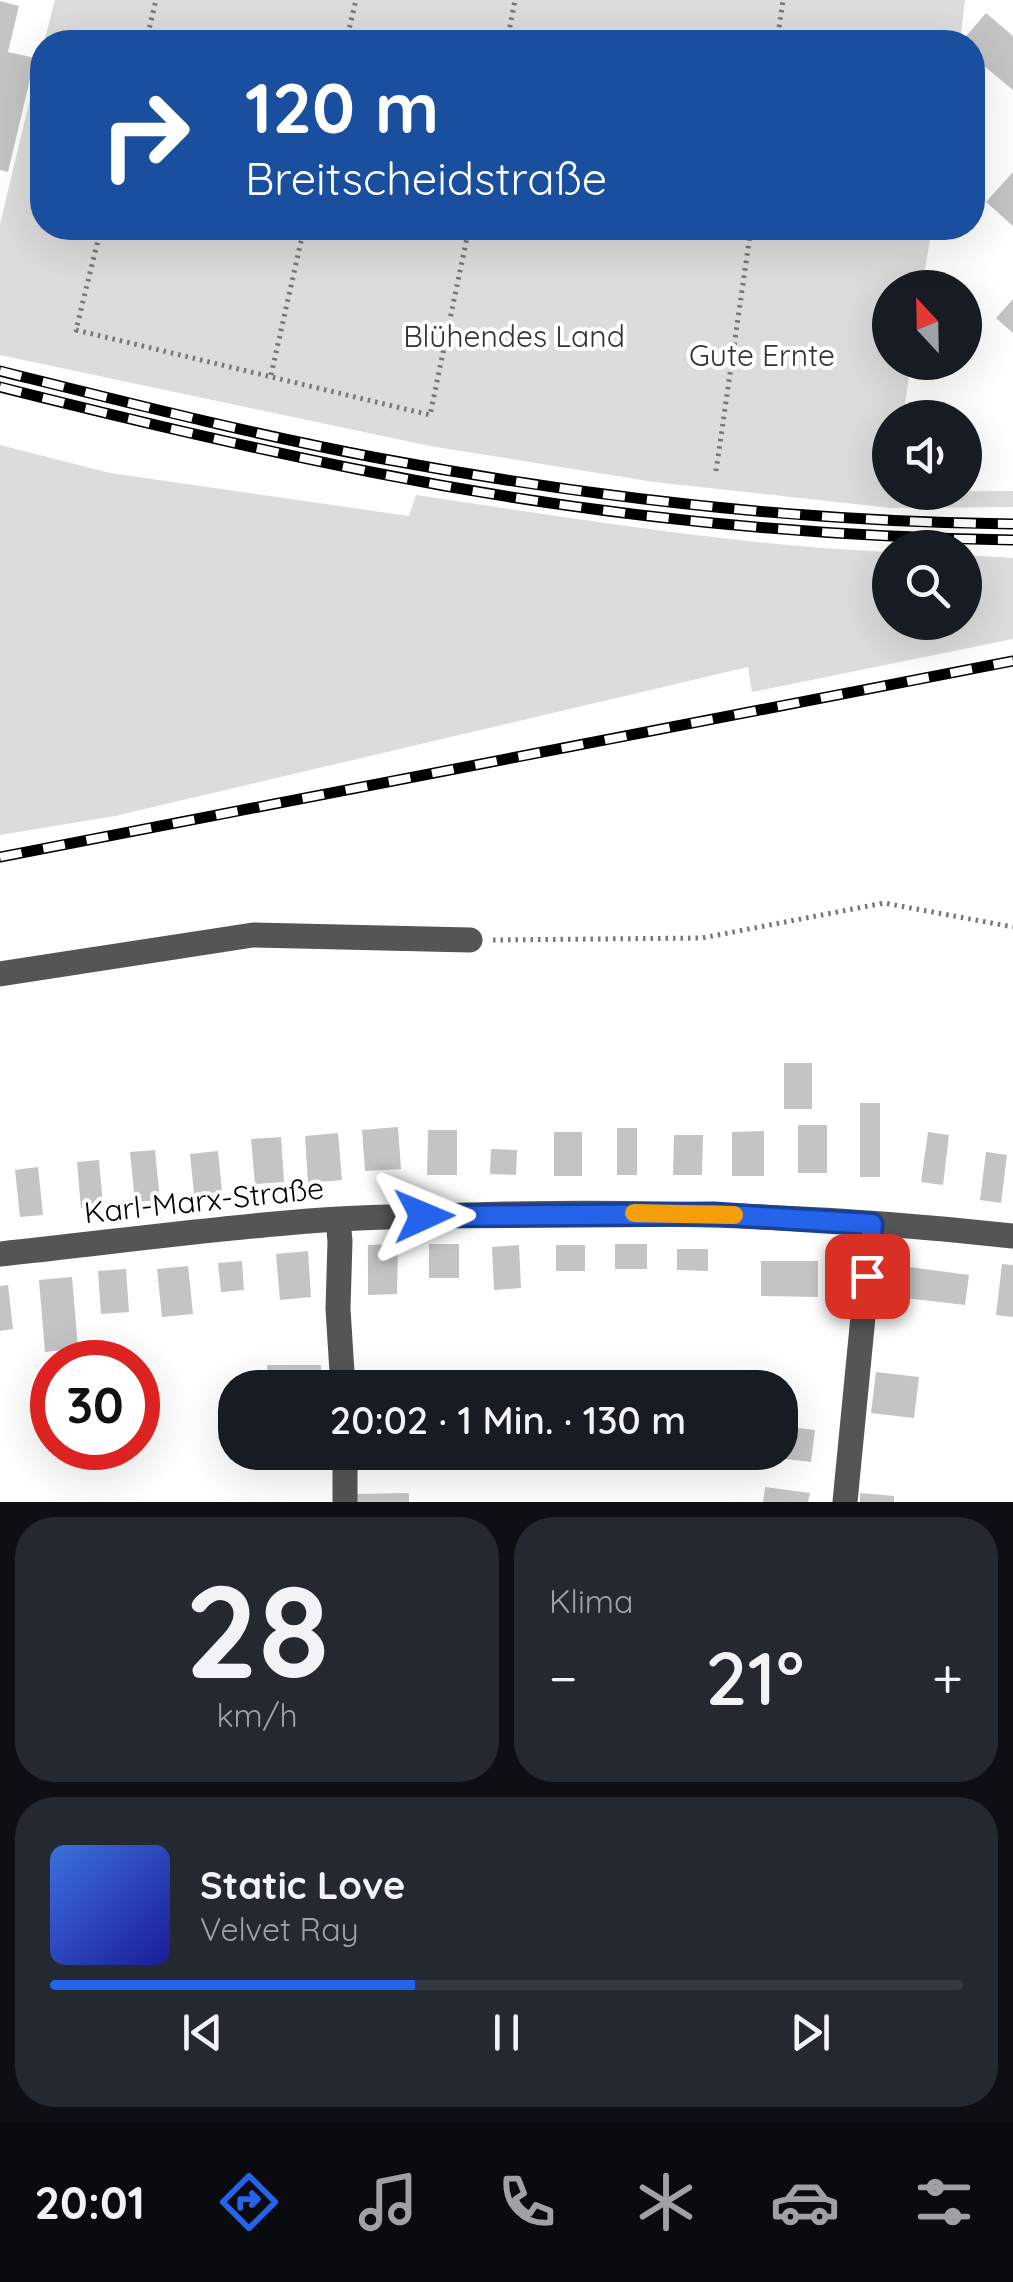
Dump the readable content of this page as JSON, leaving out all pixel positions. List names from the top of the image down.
{
  "streets": {
    "street": ["Karl-Marx-Straße"]
  },
  "parks": ["Blühendes Land", "Gute Ernte"],
  "north": "top",
  "page": {
    "turn": ["120 m", "Breitscheidstraße"],
    "limit": "30",
    "trip": "20:02 · 1 Min. · 130 m",
    "tile": [
      ["28", "km/h"],
      "Klima"
    ],
    "heat": ["−", "21°", "+"],
    "song": ["Static Love", "Velvet Ray"],
    "tabs": "20:01"
  }
}
